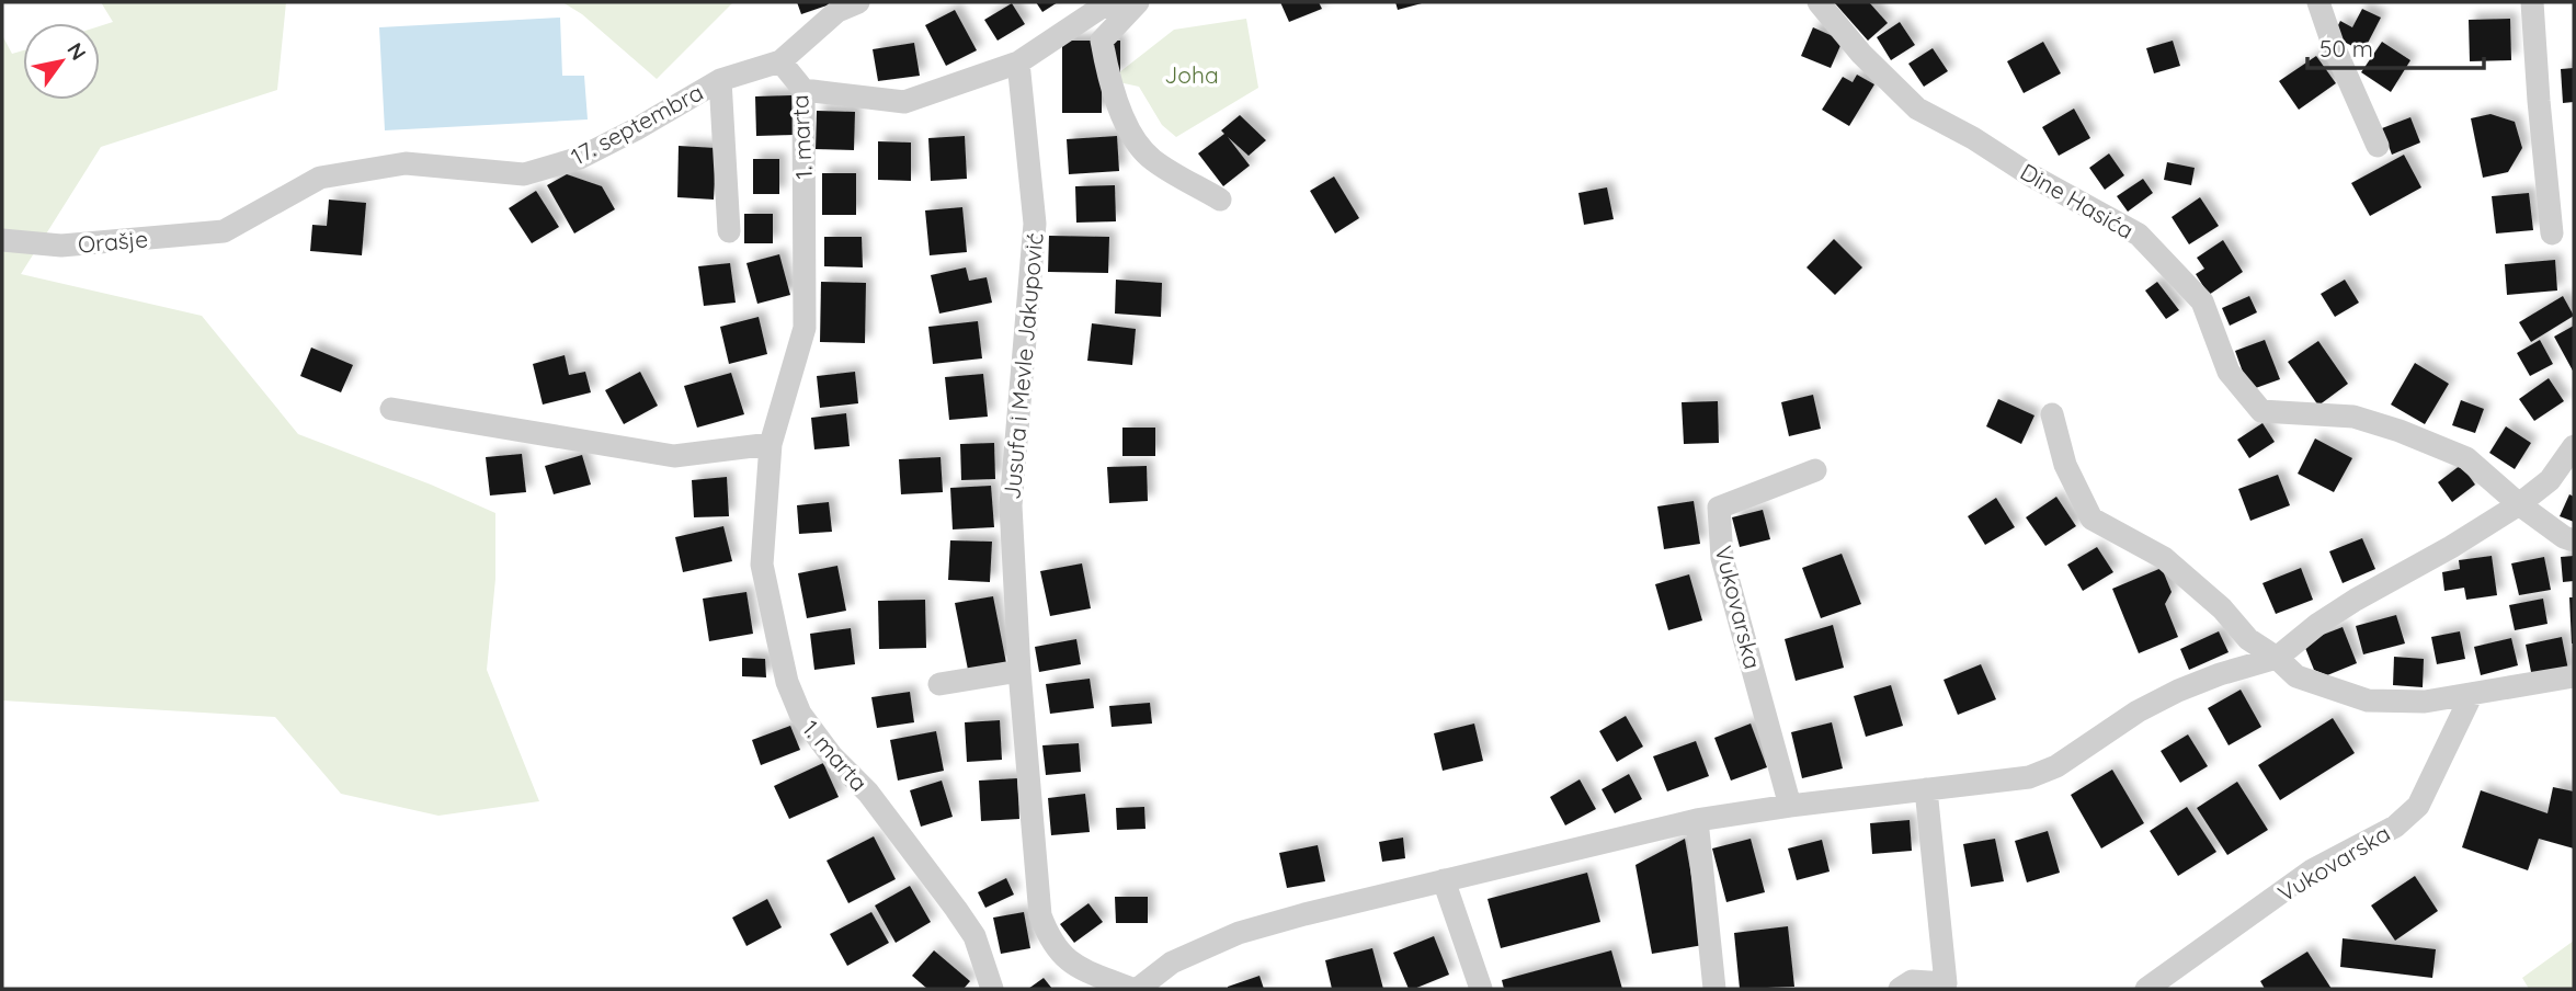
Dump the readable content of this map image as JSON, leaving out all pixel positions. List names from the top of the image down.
{
  "streets": {
    "street": [
      "17. septembra",
      "1. marta",
      "Dine Hasića",
      "Orašje",
      "Jusufa i Mevle Jakupović",
      "Vukovarska"
    ]
  },
  "crossings": [
    ["17. septembra", "1. marta"],
    ["17. septembra", "Orašje"]
  ],
  "parks": ["Joha"],
  "scale_bar": "50 m",
  "north": "top right"
}
